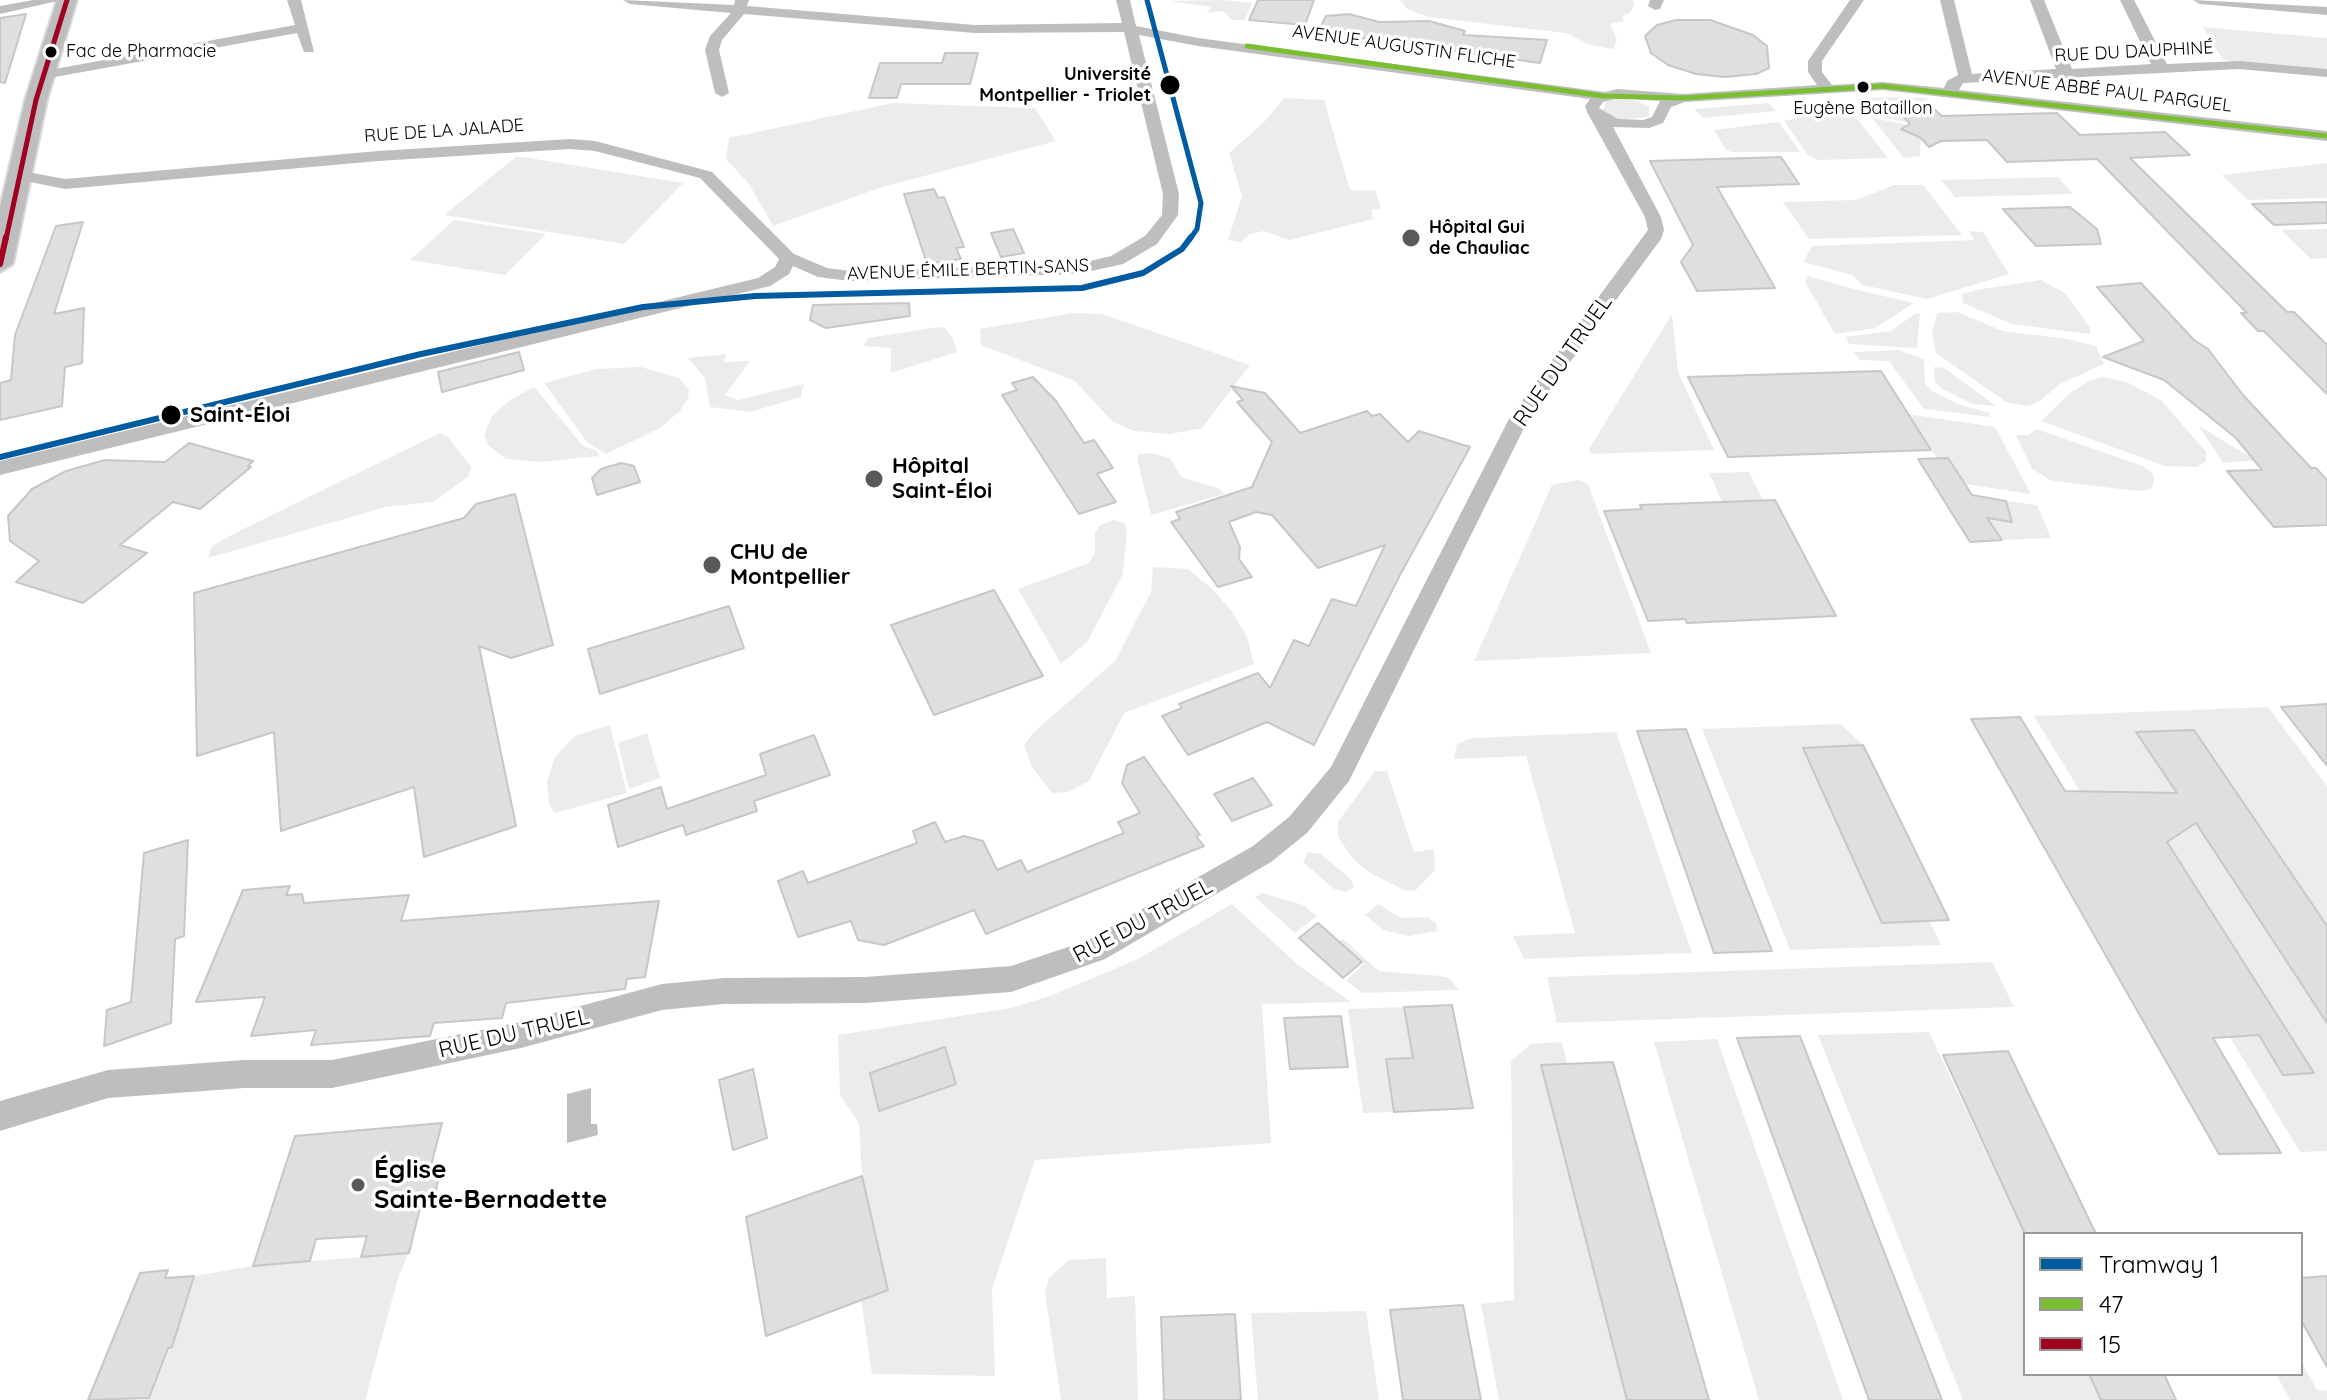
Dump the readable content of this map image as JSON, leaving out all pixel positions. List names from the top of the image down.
{
  "streets": {
    "street": [
      "AVENUE AUGUSTIN FLICHE",
      "RUE DU DAUPHINÉ",
      "AVENUE ABBÉ PAUL PARGUEL",
      "RUE DE LA JALADE",
      "AVENUE ÉMILE BERTIN-SANS",
      "RUE DU TRUEL"
    ]
  },
  "crossings": [
    ["AVENUE AUGUSTIN FLICHE", "AVENUE ABBÉ PAUL PARGUEL"],
    ["AVENUE AUGUSTIN FLICHE", "AVENUE ÉMILE BERTIN-SANS"],
    ["AVENUE AUGUSTIN FLICHE", "RUE DU TRUEL"],
    ["RUE DE LA JALADE", "AVENUE ÉMILE BERTIN-SANS"]
  ],
  "places": [
    "Fac de Pharmacie",
    "Université Montpellier - Triolet",
    "Eugène Bataillon",
    "Hôpital Gui de Chauliac",
    "Saint-Éloi",
    "Hôpital Saint-Éloi",
    "CHU de Montpellier",
    "Église Sainte-Bernadette"
  ],
  "lines": ["tram line 1", "transit line 15", "transit line 47"],
  "legend": ["Tramway 1", "47", "15"]
}
